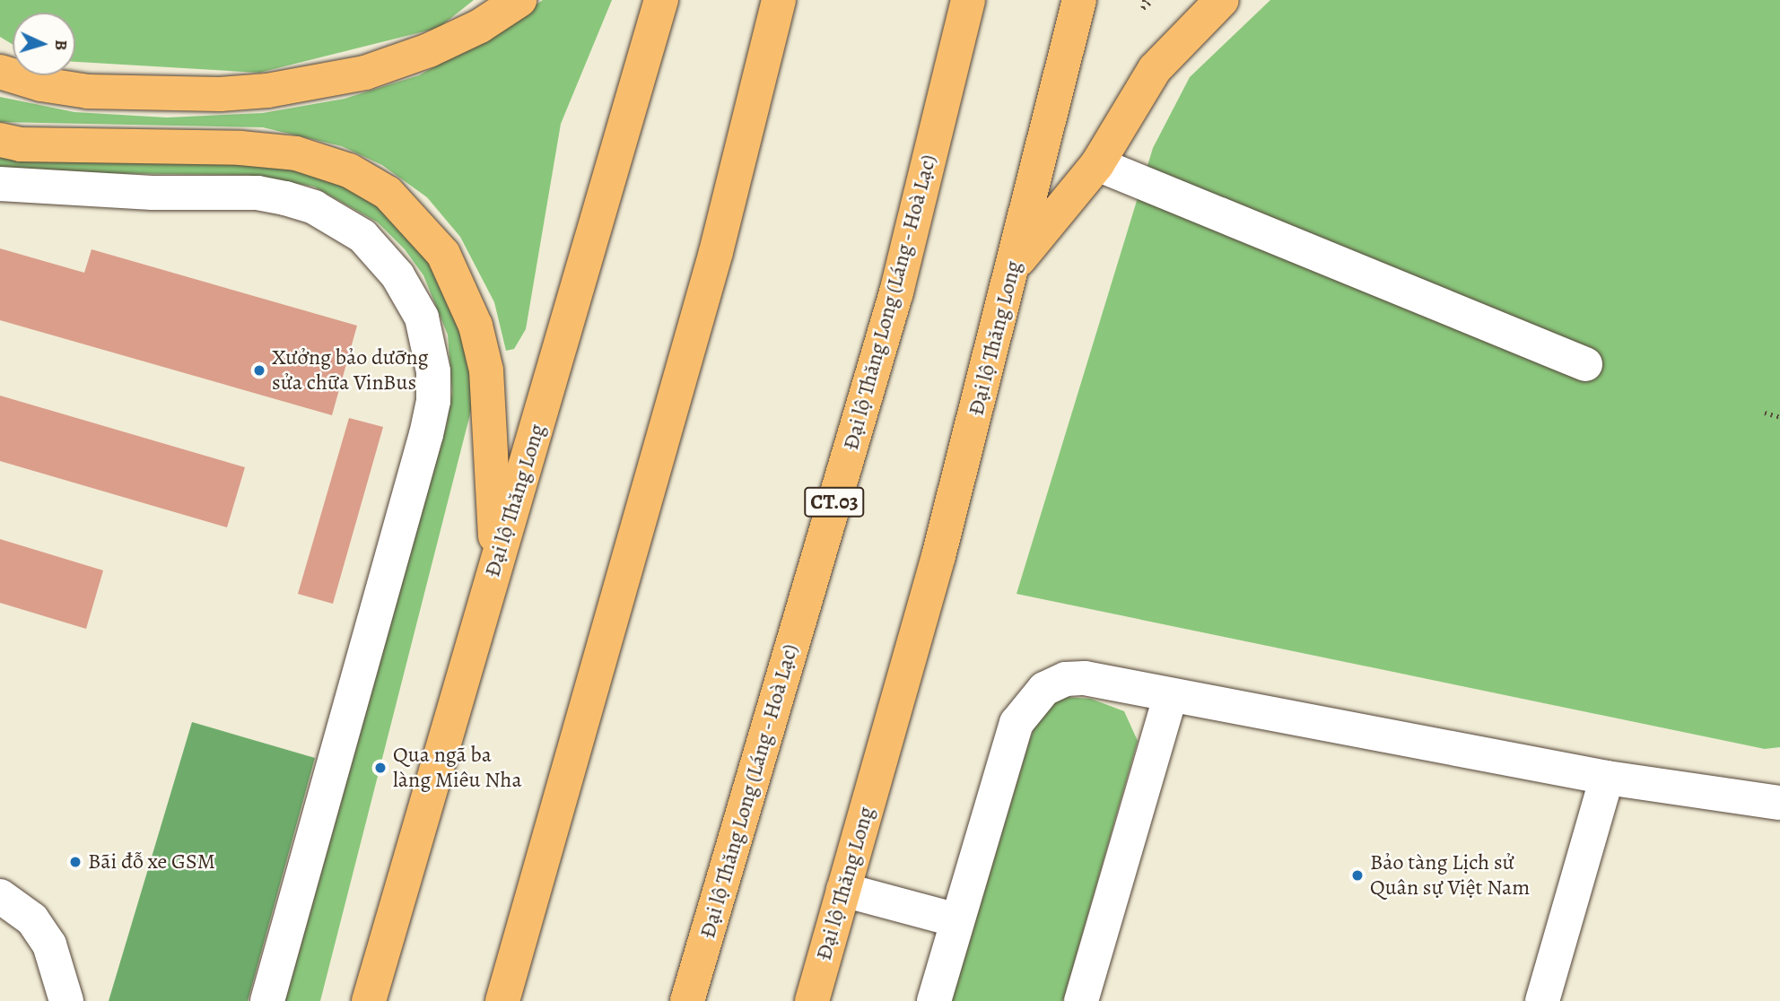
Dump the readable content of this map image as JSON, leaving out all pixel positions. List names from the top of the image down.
{
  "streets": {
    "main road": ["Đại lộ Thăng Long (Láng - Hoà Lạc)", "Đại lộ Thăng Long", "CT.03"]
  },
  "places": [
    "Xưởng bảo dưỡng sửa chữa VinBus",
    "Qua ngã ba làng Miêu Nha",
    "Bãi đỗ xe GSM",
    "Bảo tàng Lịch sử Quân sự Việt Nam"
  ],
  "north": "right"
}
